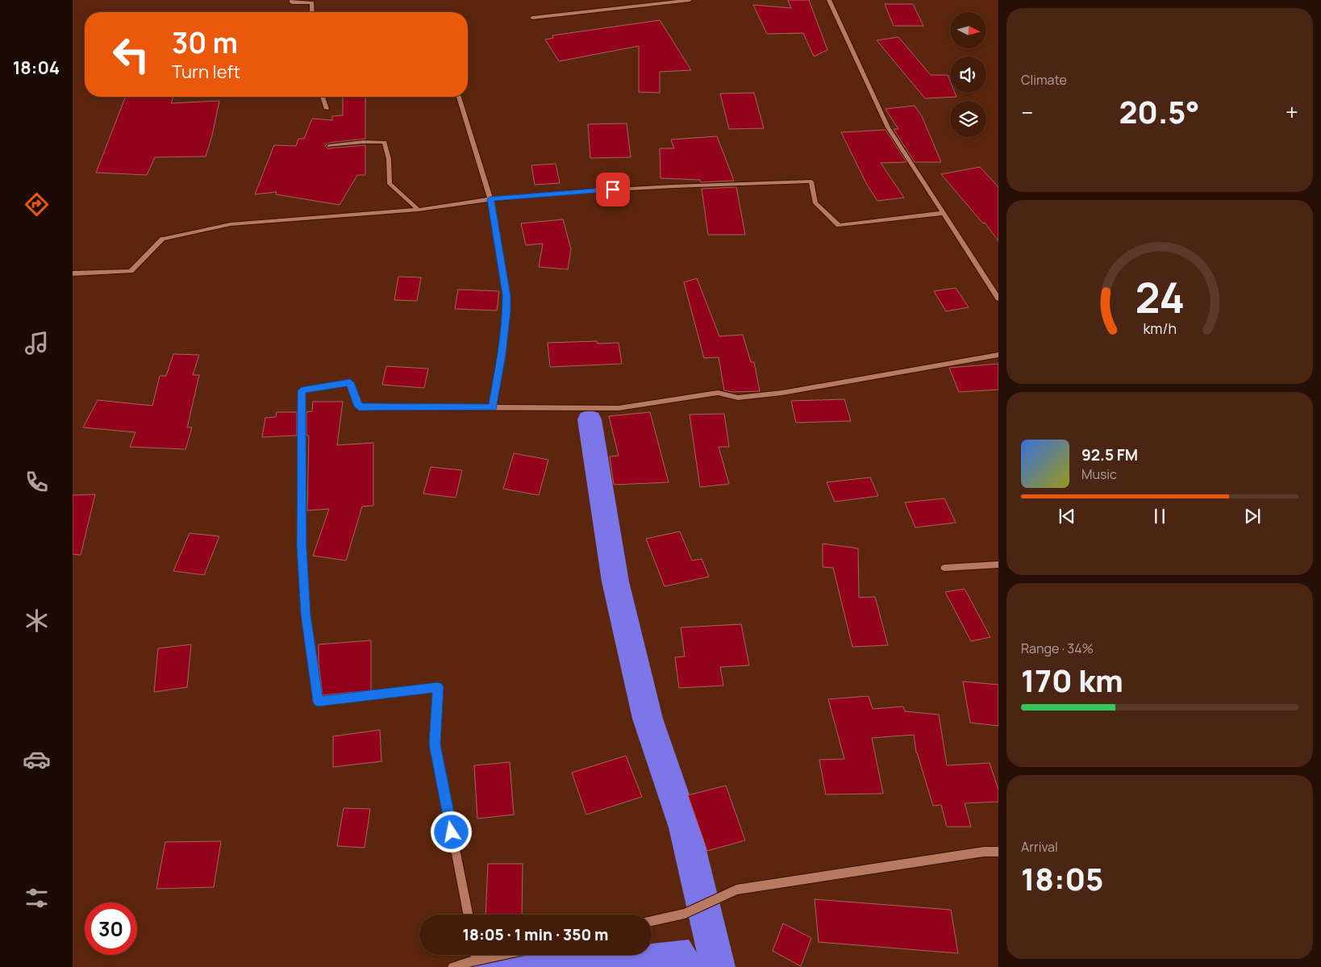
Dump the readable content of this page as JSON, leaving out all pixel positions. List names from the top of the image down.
{
  "north": "right",
  "page": {
    "tabs": "18:04",
    "tile": [
      "Climate",
      ["Range · 34%", "170 km"],
      ["Arrival", "18:05"]
    ],
    "turn": ["30 m", "Turn left"],
    "heat": ["−", "20.5°", "+"],
    "song": ["92.5 FM", "Music"],
    "limit": "30",
    "trip": "18:05 · 1 min · 350 m",
    "gauge": ["24", "km/h"]
  }
}
